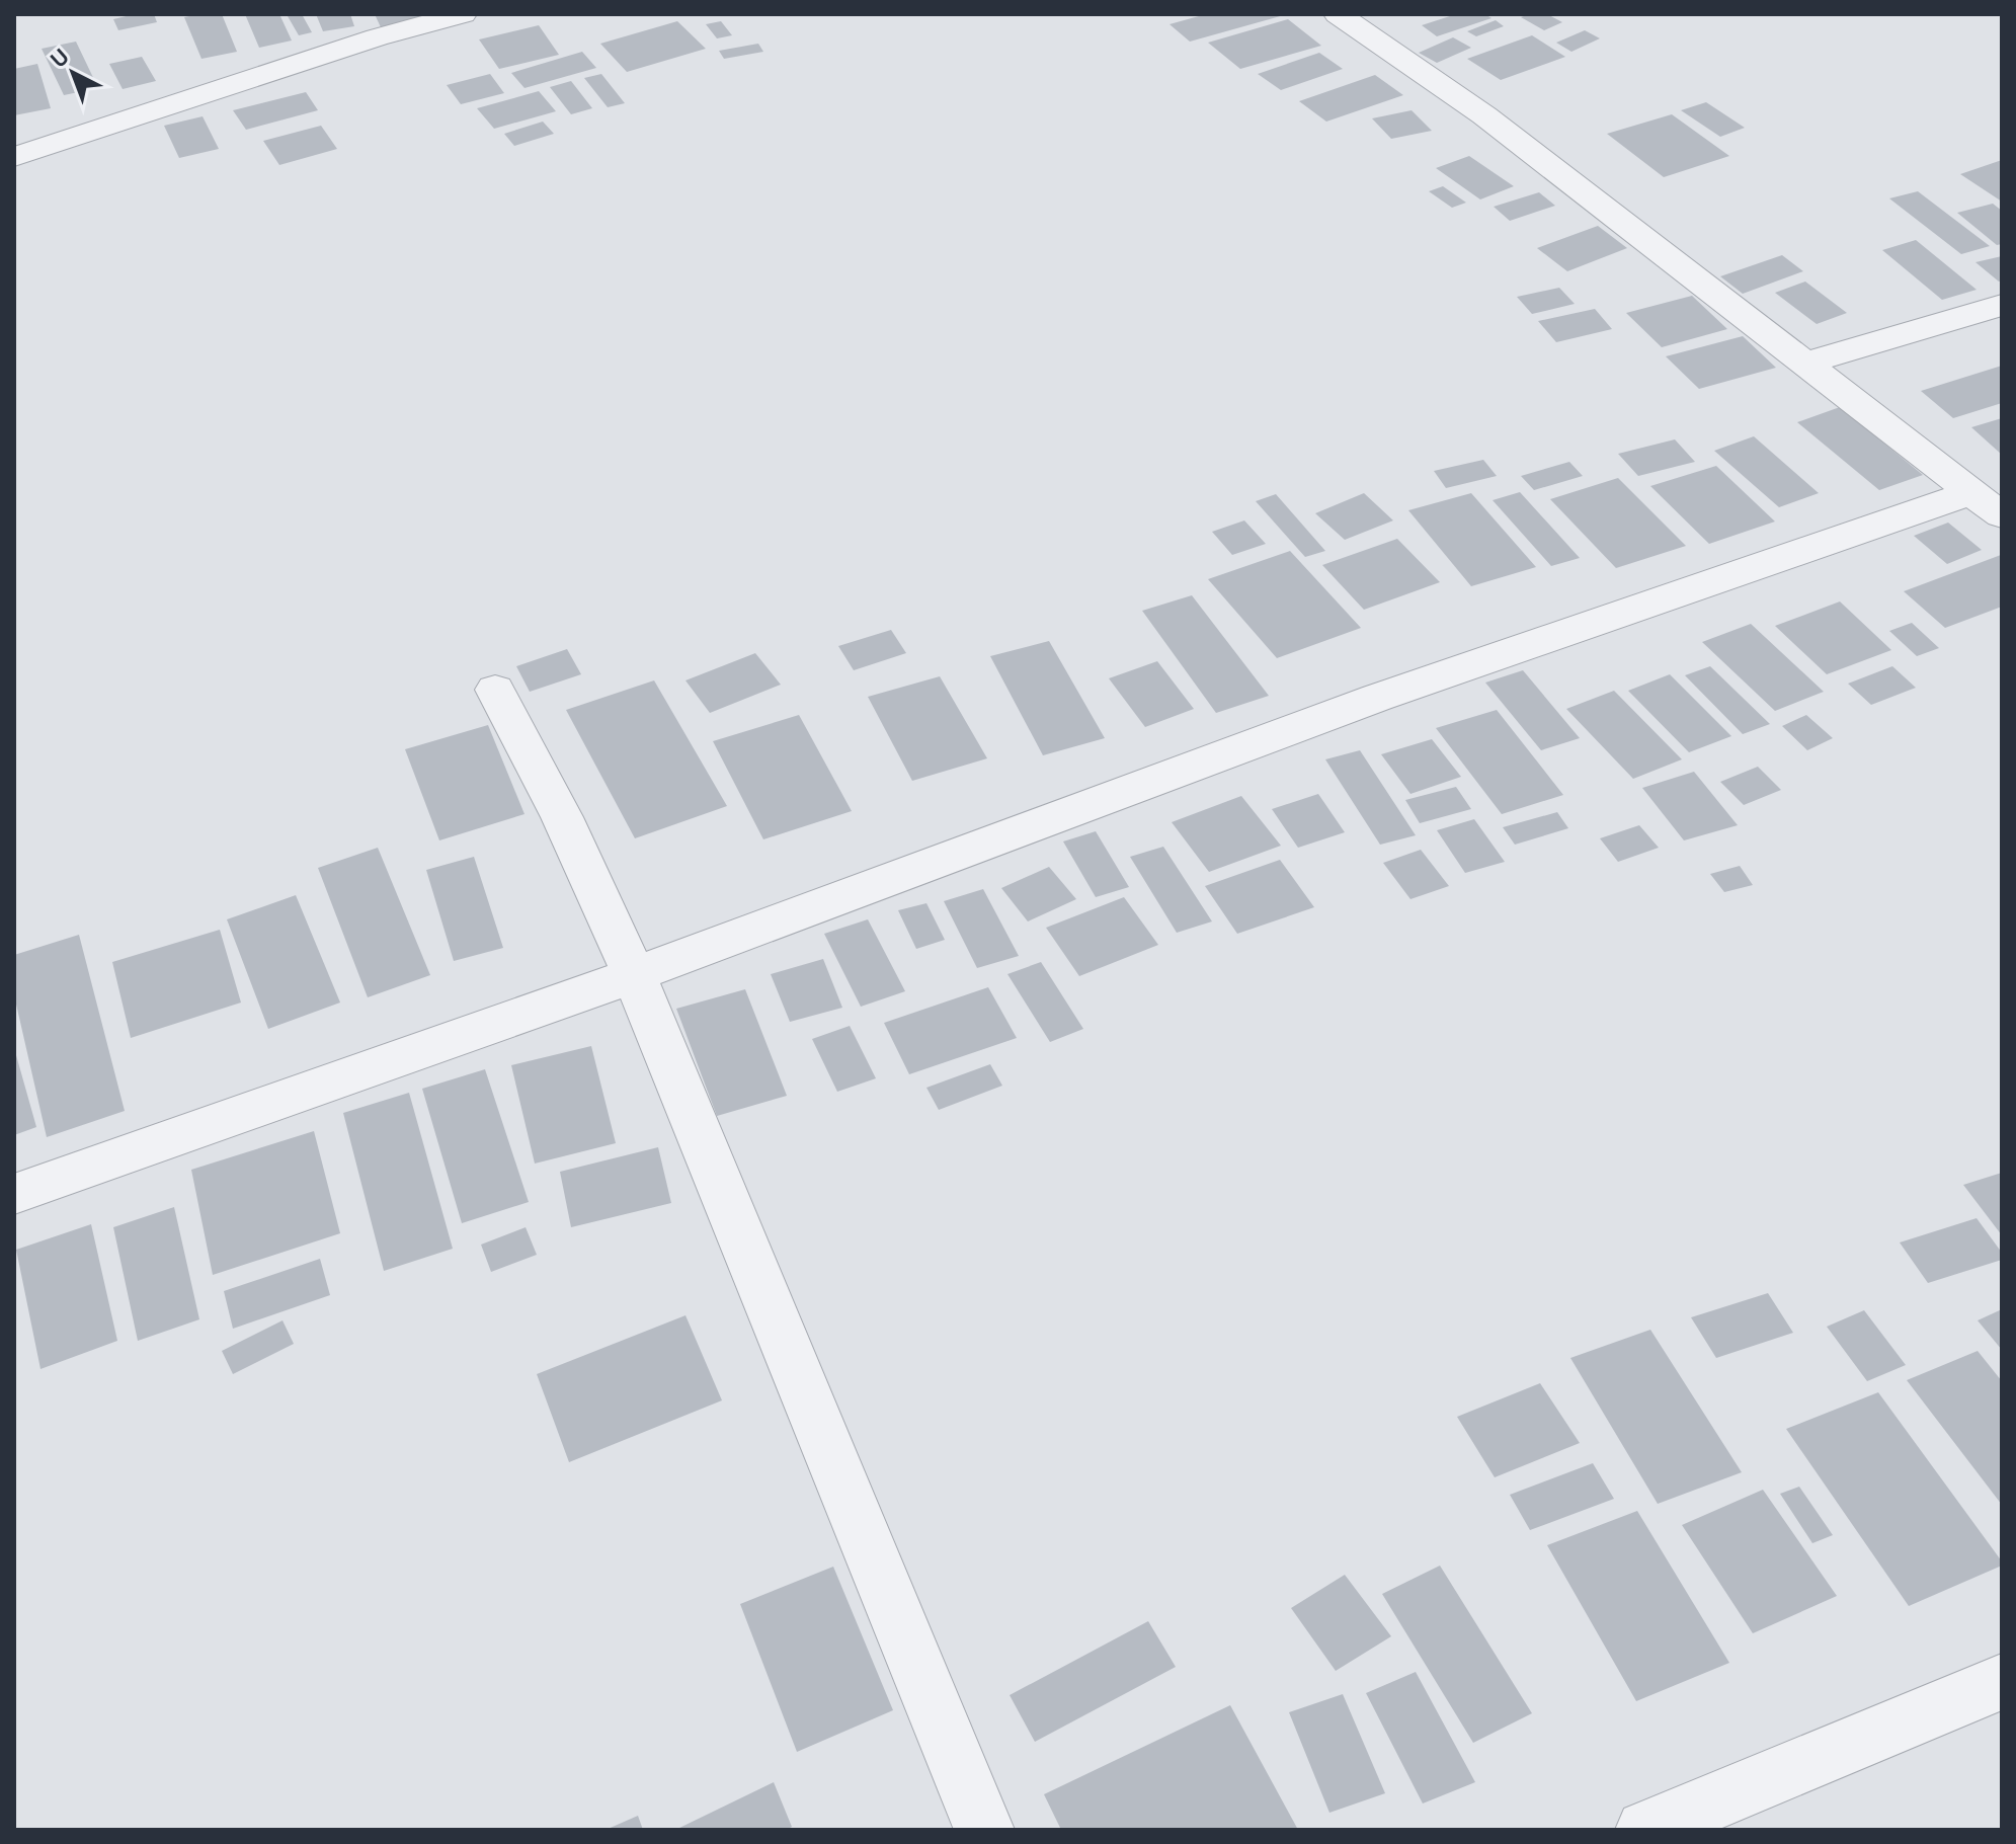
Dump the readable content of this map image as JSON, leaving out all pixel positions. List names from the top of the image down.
{
  "north": "top left"
}
